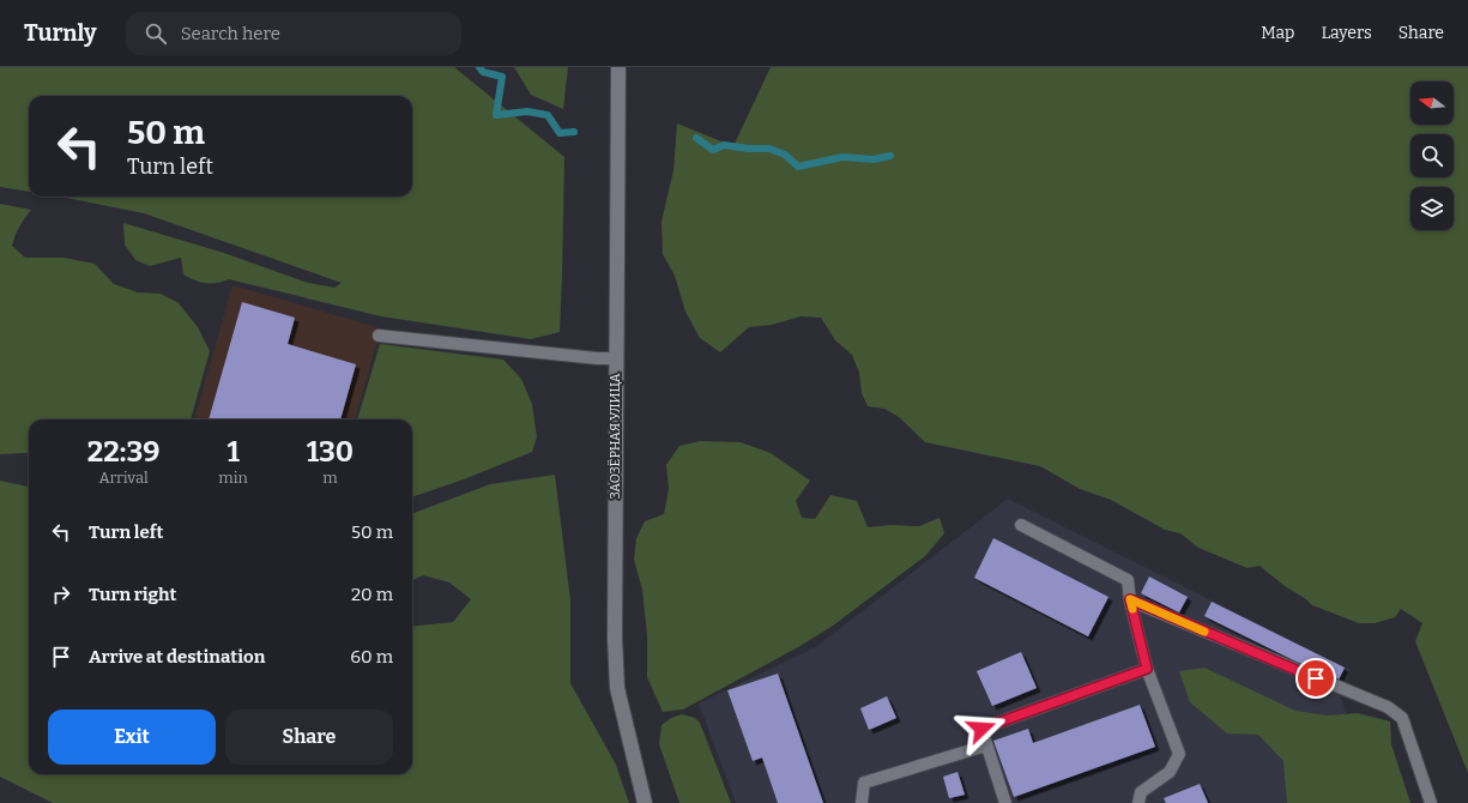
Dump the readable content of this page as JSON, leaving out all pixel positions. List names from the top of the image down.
{
  "streets": {
    "street": ["ЗАОЗЁРНАЯ УЛИЦА"]
  },
  "north": "left",
  "page": {
    "header": "Turnly",
    "search": "Search here",
    "nav": ["Map", "Layers", "Share"],
    "turn": ["50 m", "Turn left"],
    "eta": [
      "22:39",
      "Arrival",
      "1",
      "min",
      "130",
      "m"
    ],
    "list": [
      {
        "name": "Turn left",
        "value": "50 m"
      },
      {
        "name": "Turn right",
        "value": "20 m"
      },
      {
        "name": "Arrive at destination",
        "value": "60 m"
      }
    ],
    "buttons": ["Exit", "Share"]
  }
}
